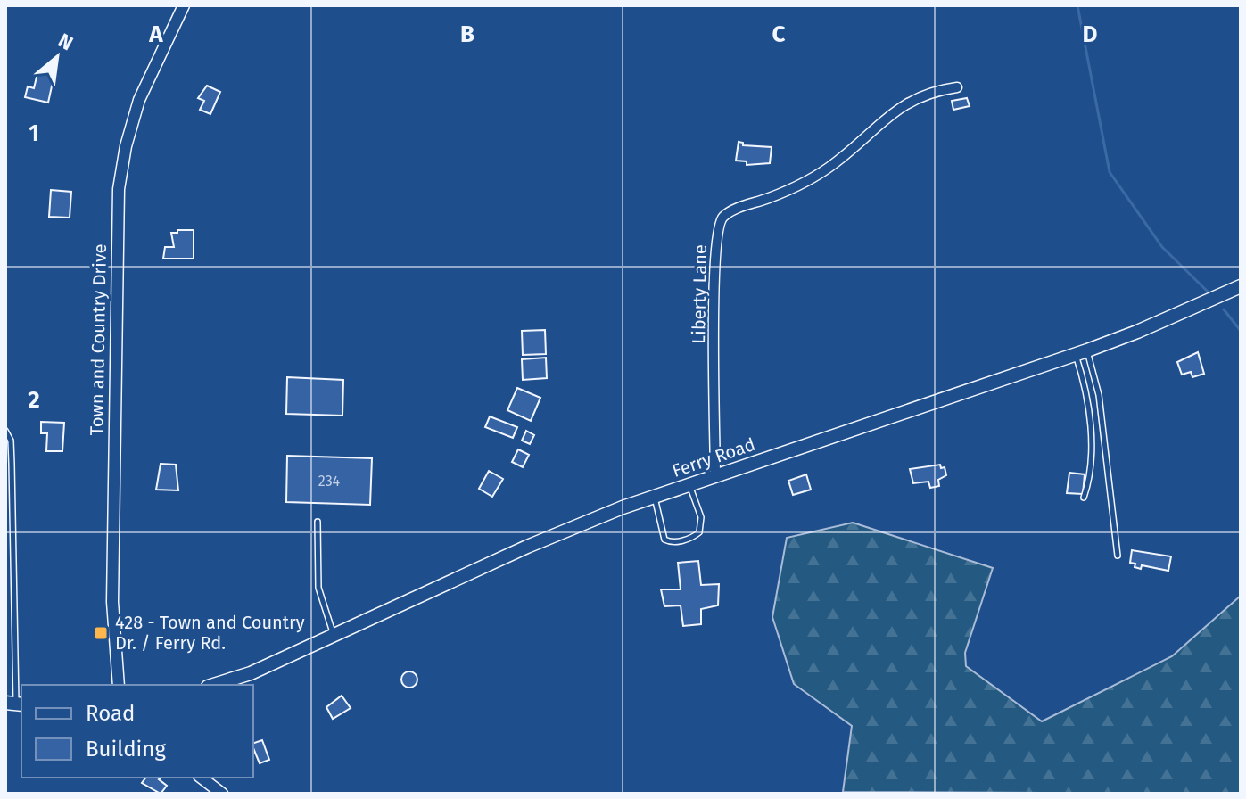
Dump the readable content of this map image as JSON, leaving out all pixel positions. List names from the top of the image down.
{
  "streets": {
    "main road": ["Ferry Road"],
    "street": ["Liberty Lane", "Town and Country Drive"]
  },
  "crossings": [
    ["Liberty Lane", "Ferry Road"]
  ],
  "places": {
    "transit": ["428 - Town and Country Dr. / Ferry Rd."]
  },
  "house_numbers": ["234"],
  "legend": ["Road", "Building"],
  "north": "top right",
  "grid": {
    "columns": [
      "A",
      "B",
      "C",
      "D"
    ],
    "rows": ["1", "2"]
  }
}
